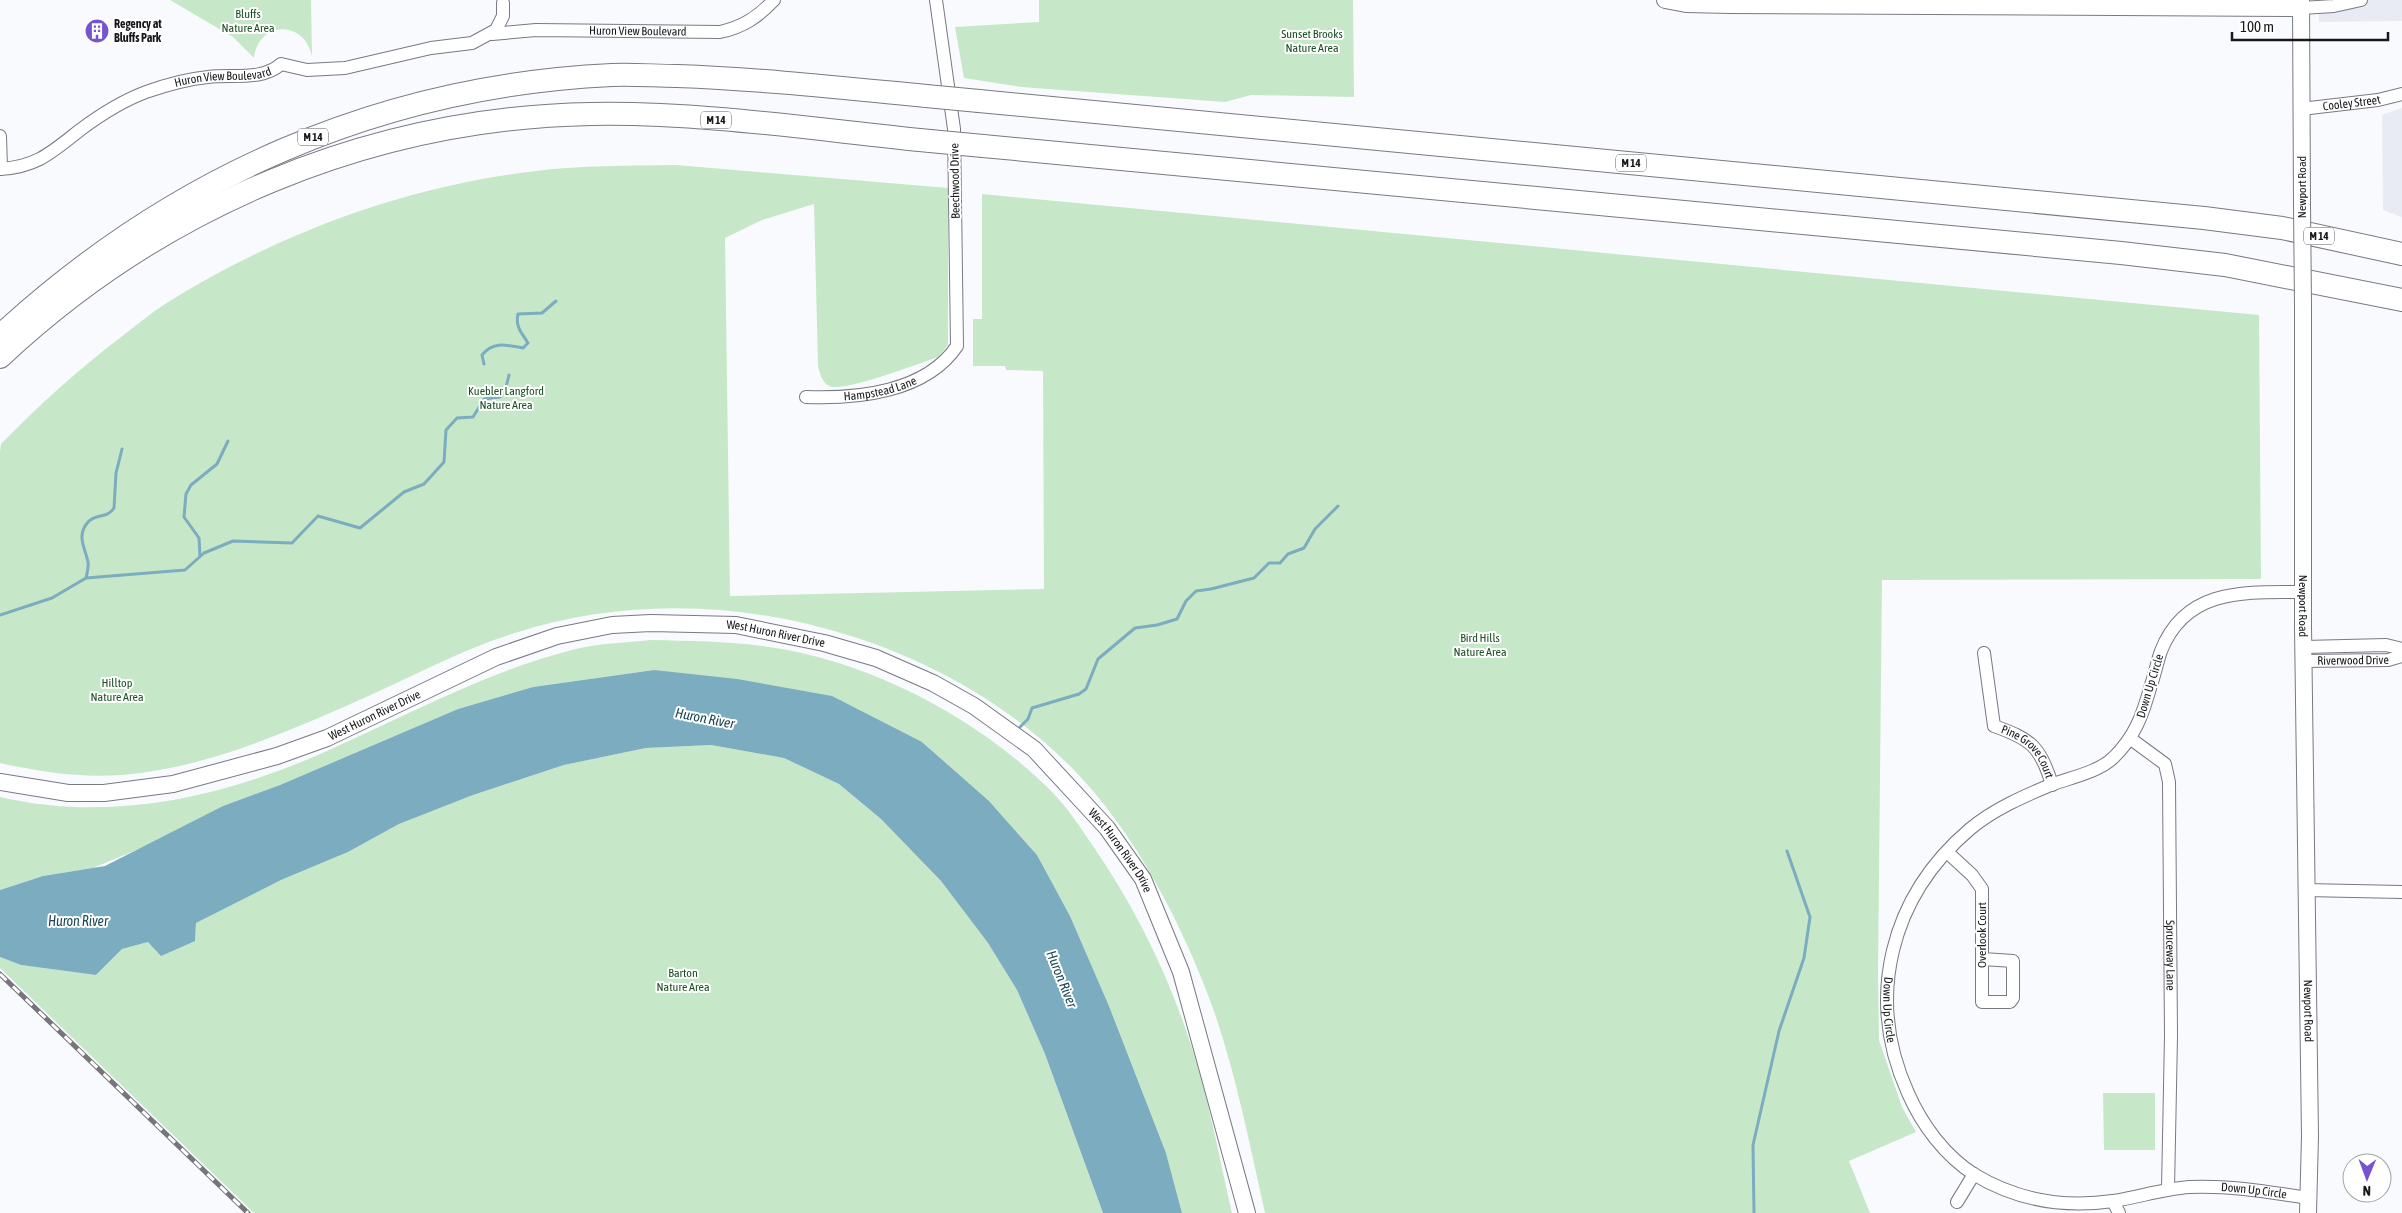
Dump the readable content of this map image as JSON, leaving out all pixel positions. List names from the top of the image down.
{
  "streets": {
    "highway": ["M 14"],
    "street": [
      "Huron View Boulevard",
      "Cooley Street",
      "Beechwood Drive",
      "Newport Road",
      "Hampstead Lane",
      "West Huron River Drive",
      "Riverwood Drive",
      "Down Up Circle",
      "Pine Grove Court",
      "Overlook Court",
      "Spruceway Lane"
    ]
  },
  "crossings": [
    ["Cooley Street", "Newport Road"],
    ["Beechwood Drive", "Hampstead Lane"],
    ["Newport Road", "Riverwood Drive"],
    ["Newport Road", "Down Up Circle"],
    ["Down Up Circle", "Pine Grove Court"],
    ["Down Up Circle", "Overlook Court"],
    ["Down Up Circle", "Spruceway Lane"]
  ],
  "water": ["Huron River"],
  "parks": [
    "Bluffs Nature Area",
    "Sunset Brooks Nature Area",
    "Kuebler Langford Nature Area",
    "Bird Hills Nature Area",
    "Hilltop Nature Area",
    "Barton Nature Area"
  ],
  "places": {
    "building": ["Regency at Bluffs Park"]
  },
  "scale_bar": "100 m",
  "north": "bottom"
}
